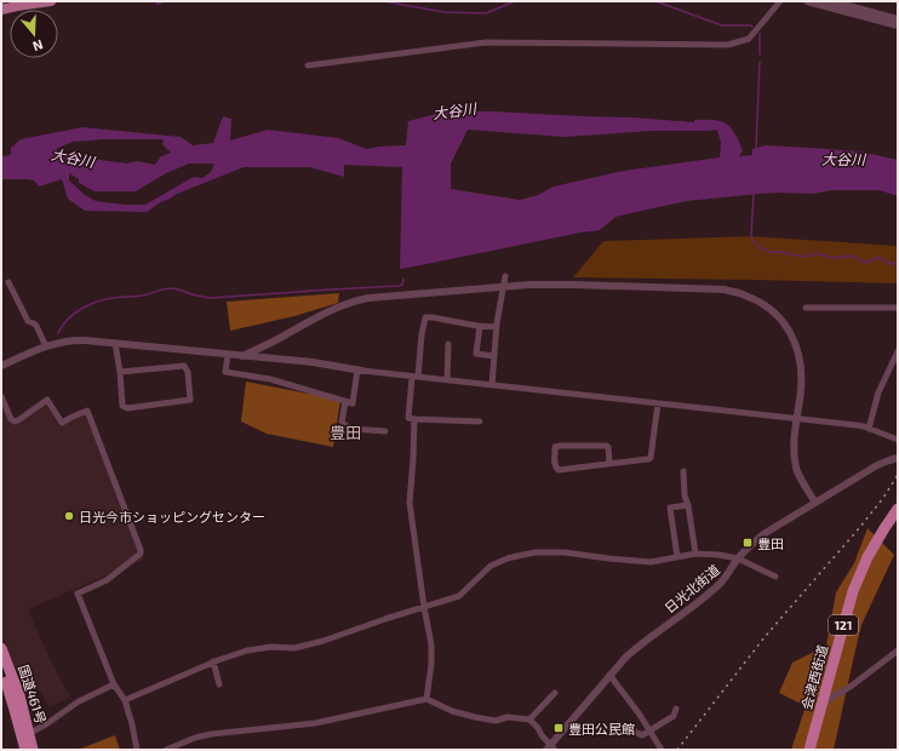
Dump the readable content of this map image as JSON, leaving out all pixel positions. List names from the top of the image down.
{
  "streets": {
    "highway": ["121", "会津西街道", "国道461号"],
    "street": ["日光北街道"]
  },
  "districts": ["豊田"],
  "water": ["大谷川"],
  "places": {
    "other": ["日光今市ショッピングセンター"],
    "transit": ["豊田", "豊田公民館"]
  },
  "north": "bottom"
}
